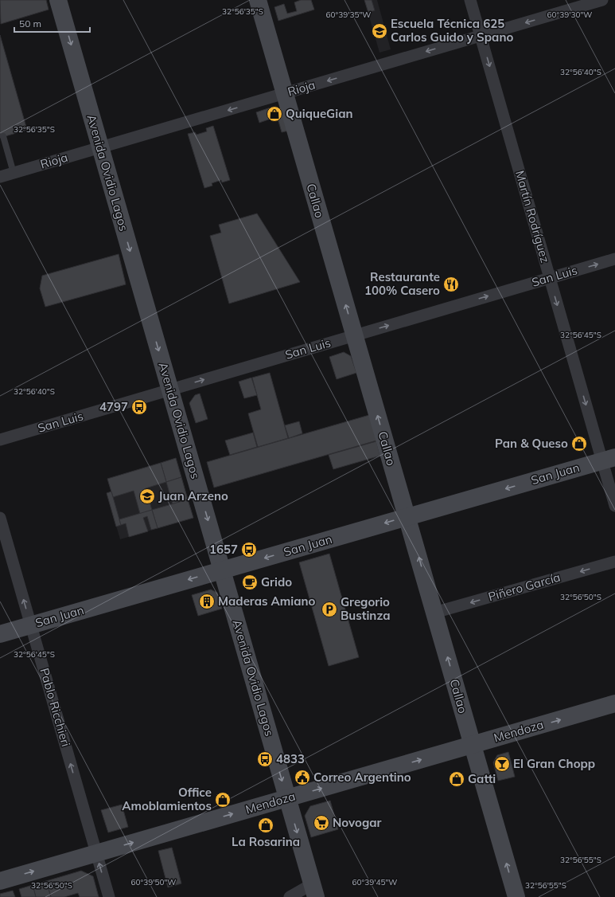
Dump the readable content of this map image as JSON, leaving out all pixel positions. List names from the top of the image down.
{
  "streets": {
    "main road": [
      "Avenida Ovidio Lagos",
      "Callao",
      "San Juan",
      "Mendoza"
    ],
    "street": [
      "Rioja",
      "Martín Rodríguez",
      "San Luis",
      "Piñero García",
      "Pablo Ricchieri"
    ]
  },
  "crossings": [
    ["Rioja", "Avenida Ovidio Lagos"],
    ["Rioja", "Callao"],
    ["Rioja", "Martín Rodríguez"],
    ["Avenida Ovidio Lagos", "San Luis"],
    ["Avenida Ovidio Lagos", "San Juan"],
    ["Avenida Ovidio Lagos", "Mendoza"],
    ["Callao", "San Luis"],
    ["Callao", "San Juan"],
    ["Callao", "Piñero García"],
    ["Callao", "Mendoza"],
    ["Martín Rodríguez", "San Luis"],
    ["Martín Rodríguez", "San Juan"],
    ["San Juan", "Pablo Ricchieri"],
    ["Pablo Ricchieri", "Mendoza"]
  ],
  "one_way": [
    "Rioja",
    "Avenida Ovidio Lagos",
    "Callao",
    "Martín Rodríguez",
    "San Luis",
    "San Juan",
    "Piñero García",
    "Pablo Ricchieri",
    "Mendoza"
  ],
  "places": {
    "school or university": ["Escuela Técnica 625 Carlos Guido y Spano", "Juan Arzeno"],
    "shop": [
      "QuiqueGian",
      "Pan & Queso",
      "Gatti",
      "Office Amoblamientos",
      "La Rosarina"
    ],
    "restaurant": ["Restaurante 100% Casero"],
    "bus stop": ["4797", "1657", "4833"],
    "cafe": ["Grido"],
    "building": ["Maderas Amiano"],
    "parking": ["Gregorio Bustinza"],
    "bar": ["El Gran Chopp"],
    "public building": ["Correo Argentino"],
    "supermarket": ["Novogar"]
  },
  "scale_bar": "50 m",
  "coordinates": [
    "32°56'35\"S",
    "60°39'35\"W",
    "60°39'30\"W",
    "32°56'40\"S",
    "32°56'45\"S",
    "32°56'50\"S",
    "32°56'55\"S",
    "60°39'50\"W",
    "60°39'45\"W"
  ]
}
